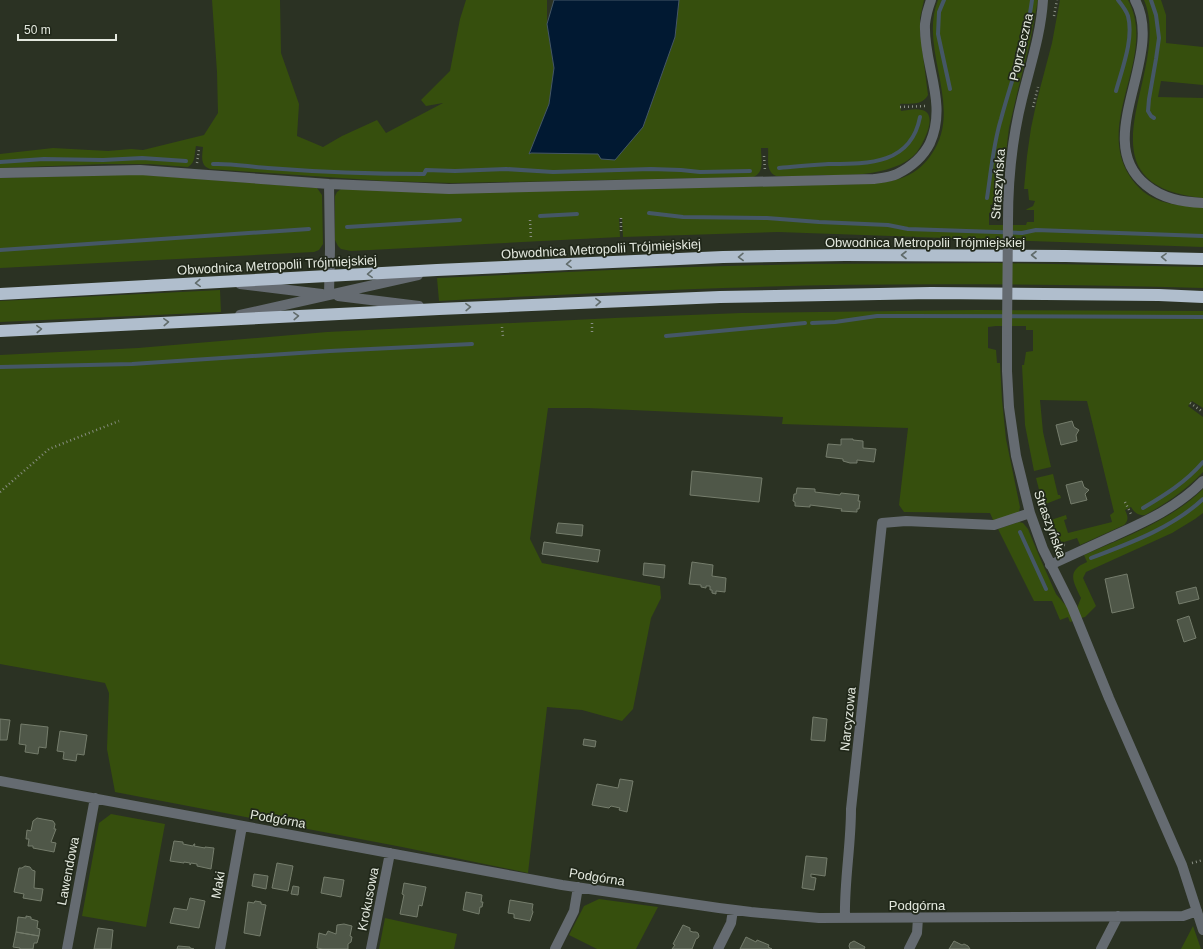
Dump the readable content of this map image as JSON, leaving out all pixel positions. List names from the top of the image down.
{
  "streets": {
    "highway": ["Obwodnica Metropolii Trójmiejskiej"],
    "street": [
      "Poprzeczna",
      "Straszyńska",
      "Narcyzowa",
      "Podgórna",
      "Lawendowa",
      "Maki",
      "Krokusowa"
    ]
  },
  "crossings": [
    ["Poprzeczna", "Straszyńska"],
    ["Straszyńska", "Narcyzowa"],
    ["Straszyńska", "Podgórna"],
    ["Narcyzowa", "Podgórna"],
    ["Podgórna", "Lawendowa"],
    ["Podgórna", "Maki"],
    ["Podgórna", "Krokusowa"]
  ],
  "scale_bar": "50 m"
}
